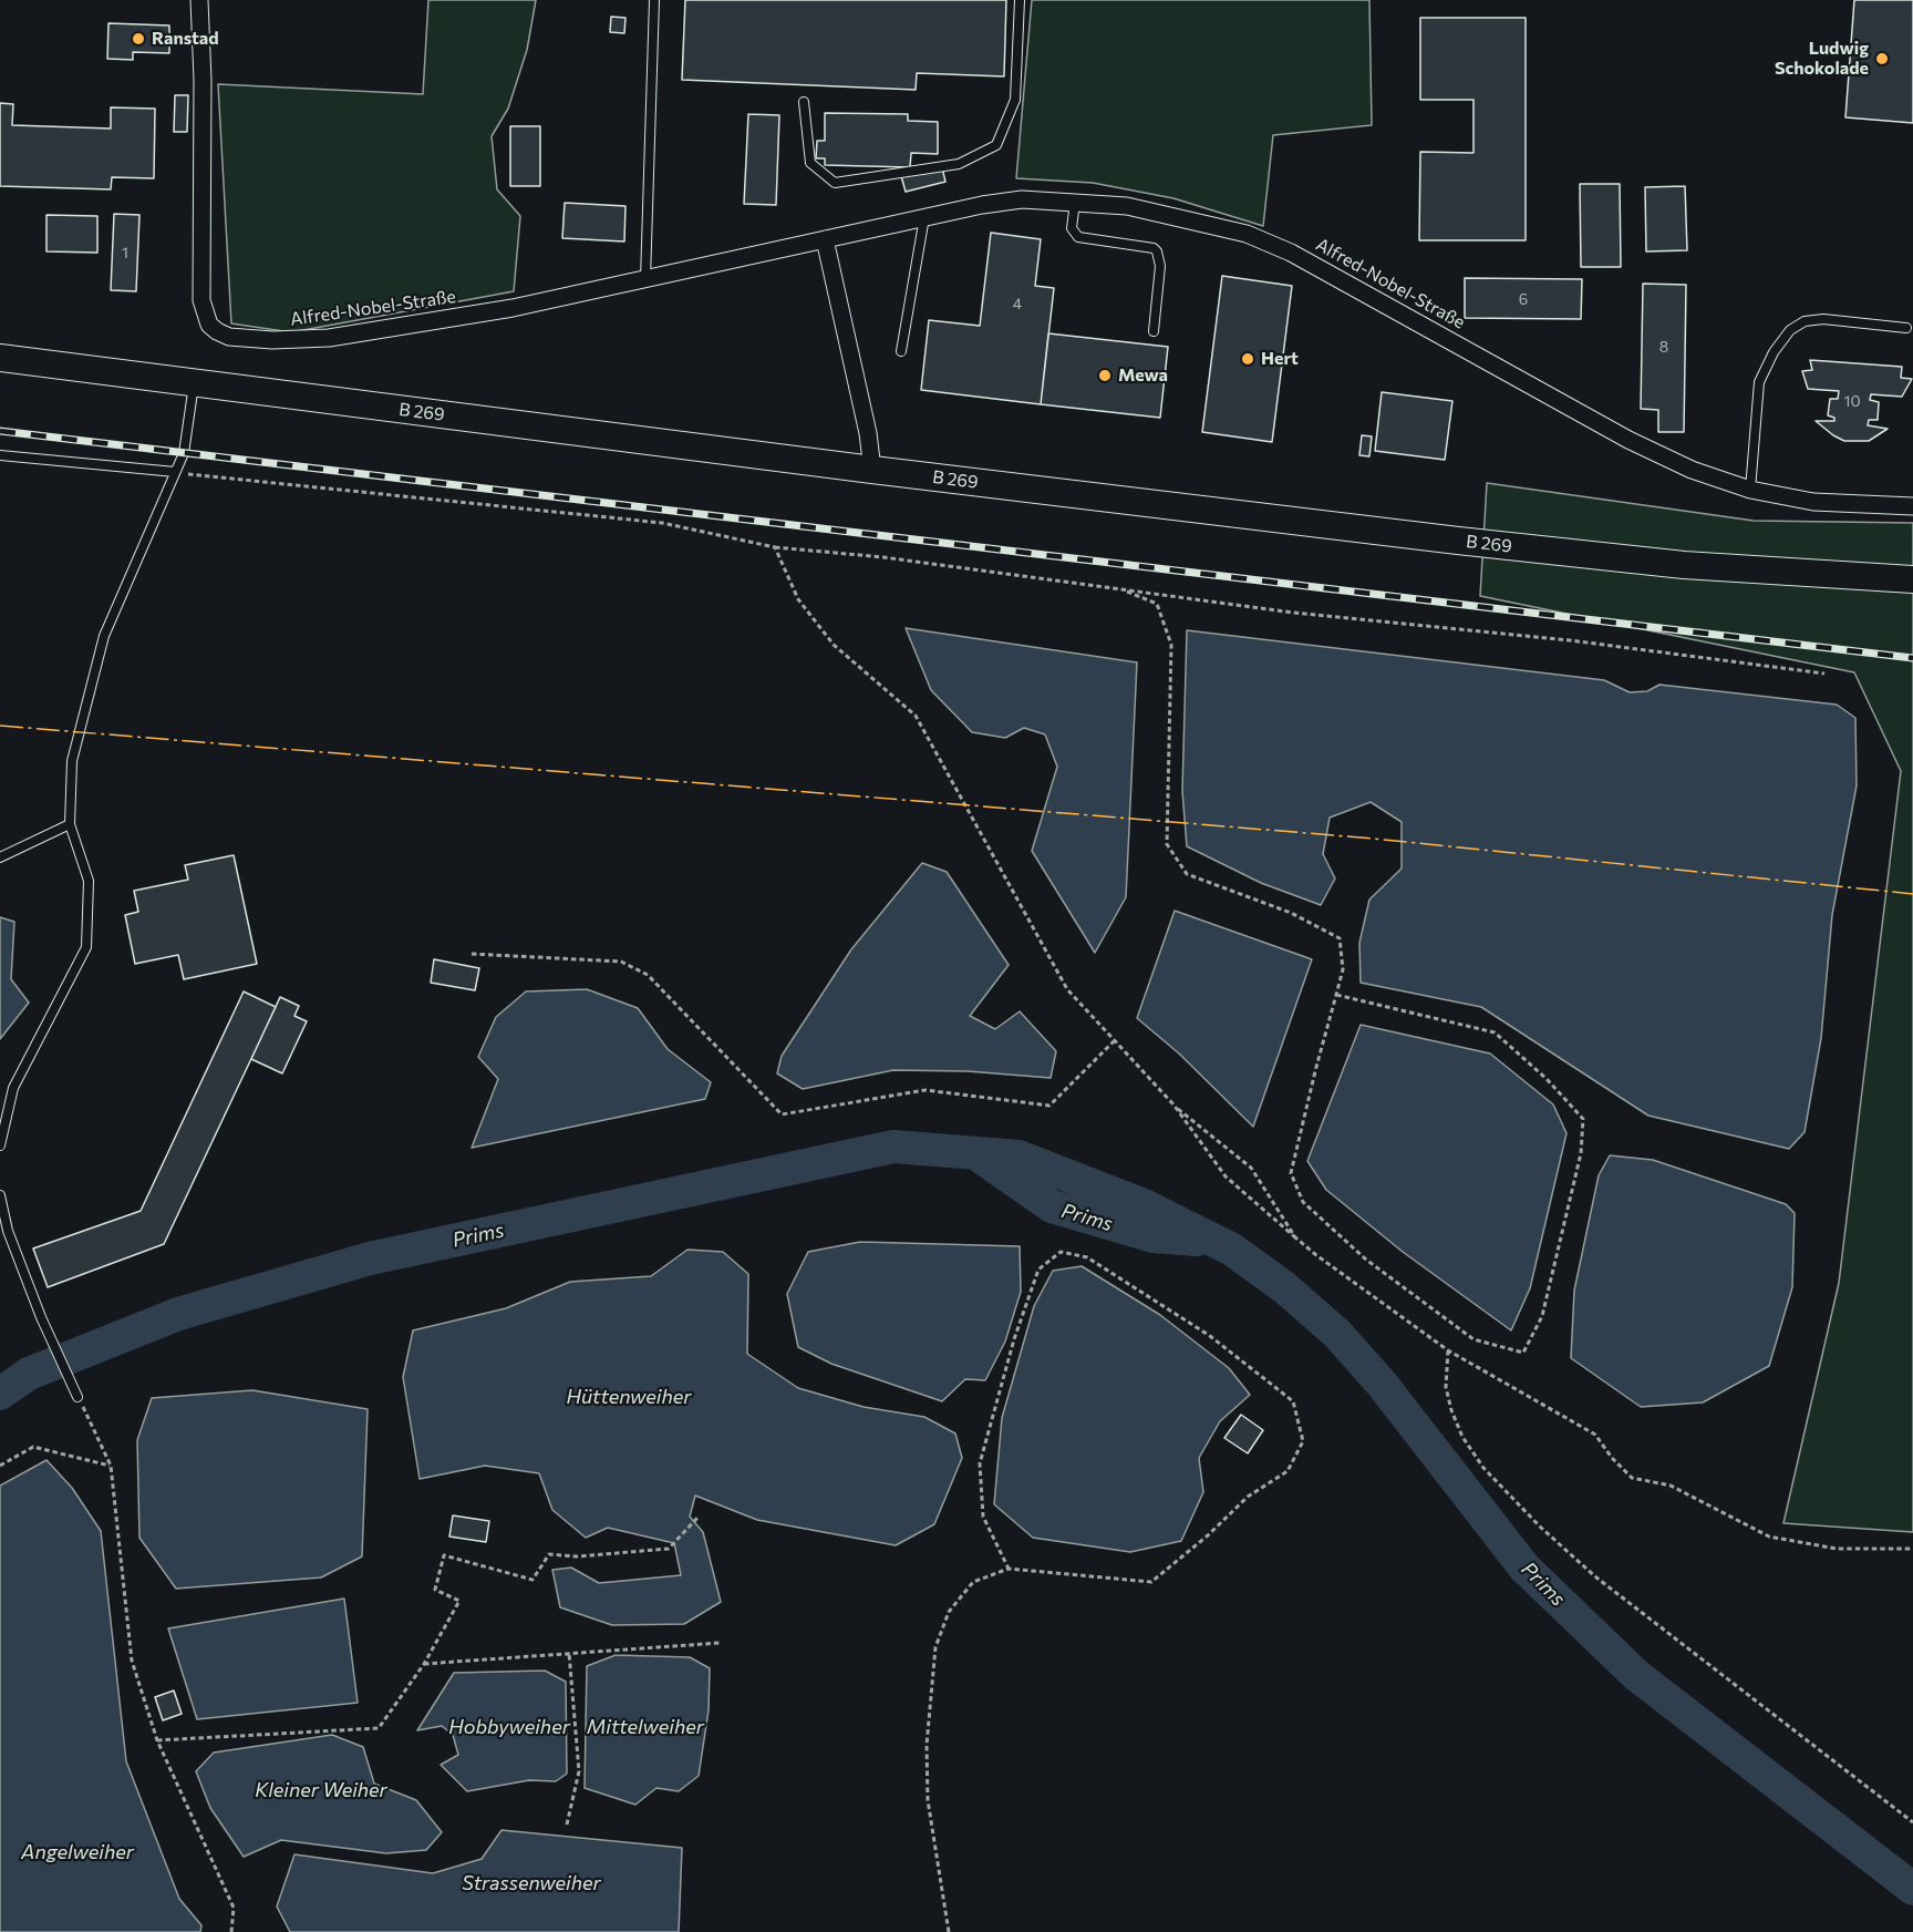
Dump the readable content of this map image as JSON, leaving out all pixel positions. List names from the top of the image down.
{
  "streets": {
    "main road": ["B 269"],
    "street": ["Alfred-Nobel-Straße"]
  },
  "water": [
    "Prims",
    "Hüttenweiher",
    "Hobbyweiher",
    "Mittelweiher",
    "Kleiner Weiher",
    "Angelweiher",
    "Strassenweiher"
  ],
  "places": [
    "Ranstad",
    "Ludwig Schokolade",
    "Hert",
    "Mewa"
  ],
  "house_numbers": [
    "1",
    "6",
    "4",
    "8",
    "10"
  ]
}
